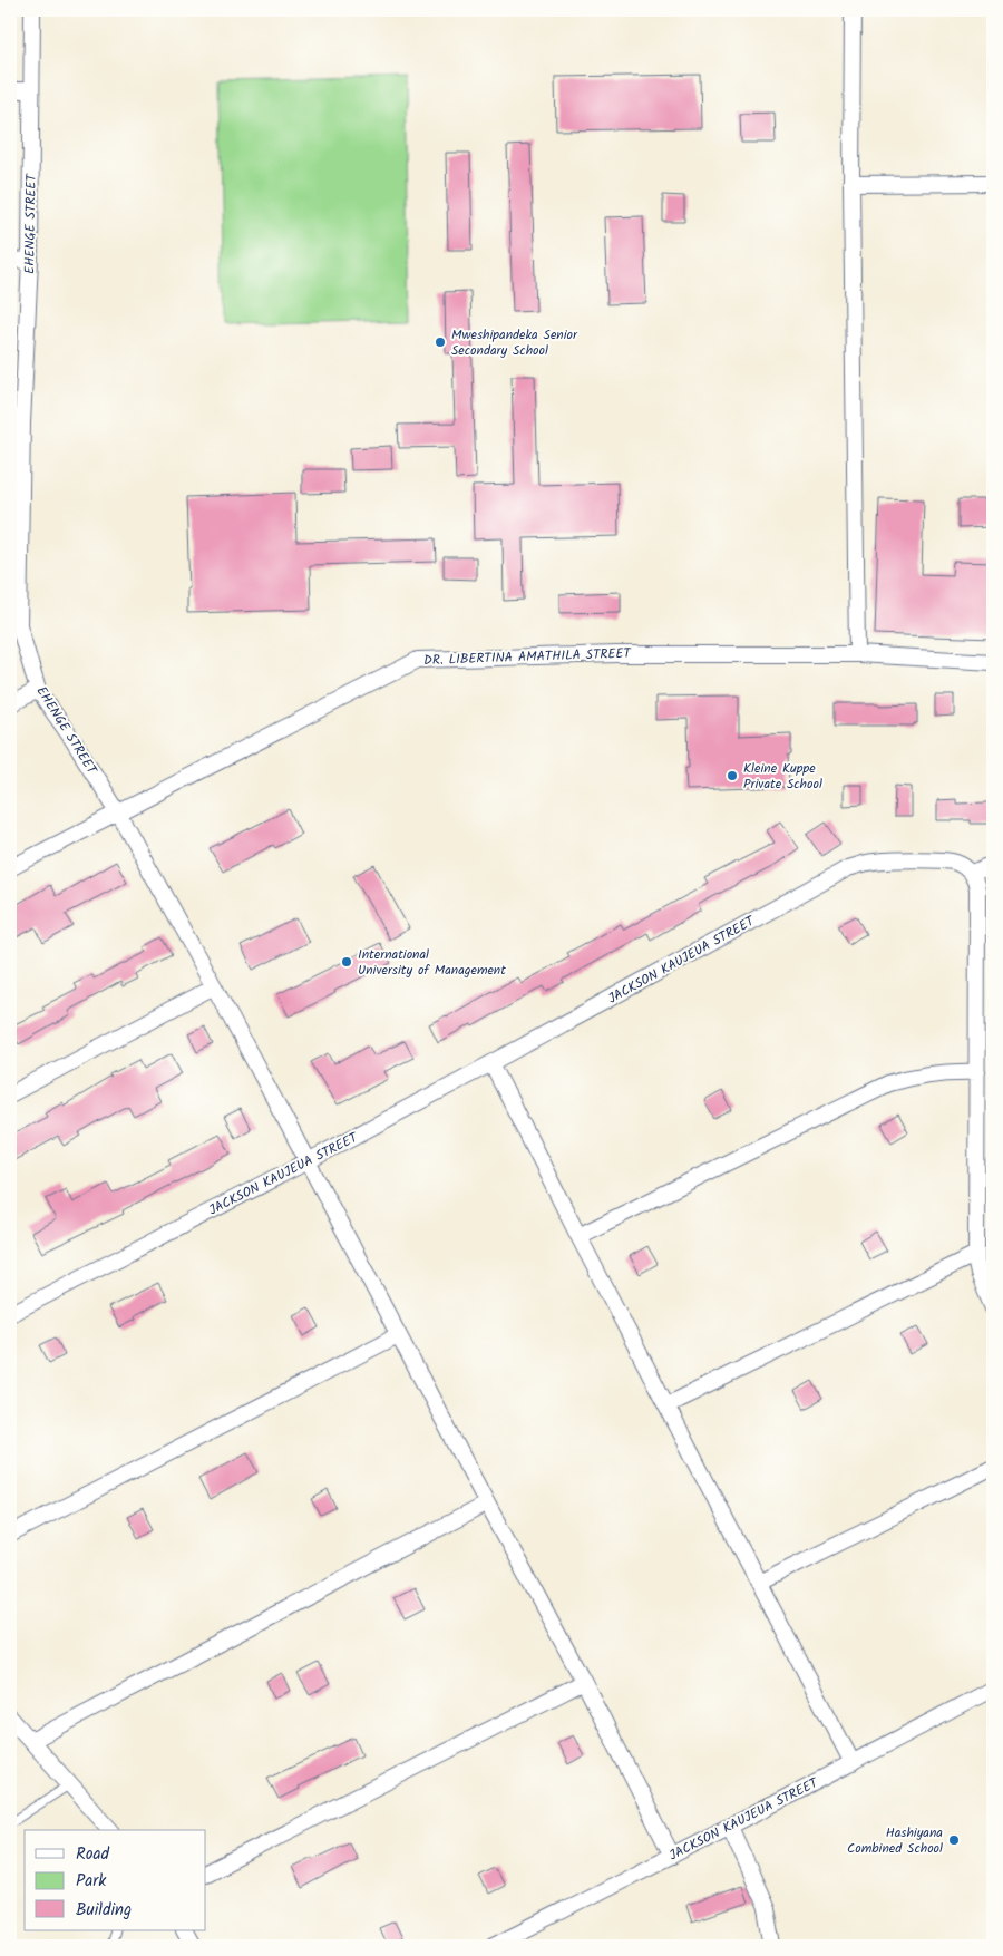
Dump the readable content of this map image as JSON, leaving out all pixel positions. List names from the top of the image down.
{
  "streets": {
    "street": ["EHENGE STREET", "DR. LIBERTINA AMATHILA STREET", "JACKSON KAUJEUA STREET"]
  },
  "crossings": [
    ["EHENGE STREET", "DR. LIBERTINA AMATHILA STREET"],
    ["EHENGE STREET", "JACKSON KAUJEUA STREET"]
  ],
  "places": [
    "Mweshipandeka Senior Secondary School",
    "Kleine Kuppe Private School",
    "International University of Management",
    "Hashiyana Combined School"
  ],
  "legend": ["Road", "Park", "Building"]
}
